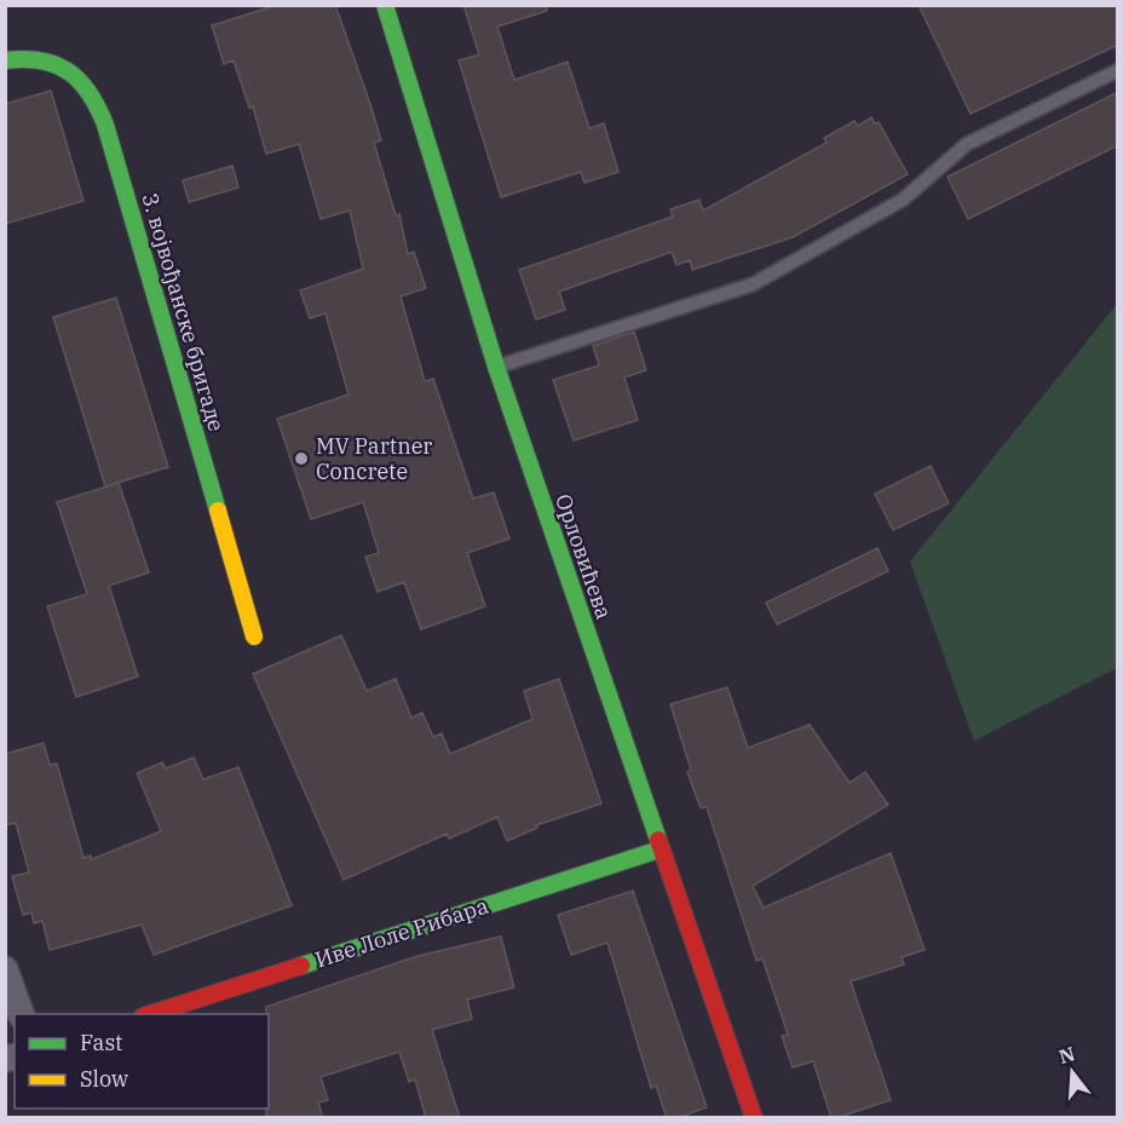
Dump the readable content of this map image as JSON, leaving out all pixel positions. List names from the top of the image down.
{
  "streets": {
    "street": ["3. војвођанске бригаде", "Орловићева", "Иве Лоле Рибара"]
  },
  "crossings": [
    ["Орловићева", "Иве Лоле Рибара"]
  ],
  "places": ["MV Partner Concrete"],
  "legend": ["Fast", "Slow"],
  "north": "top"
}
